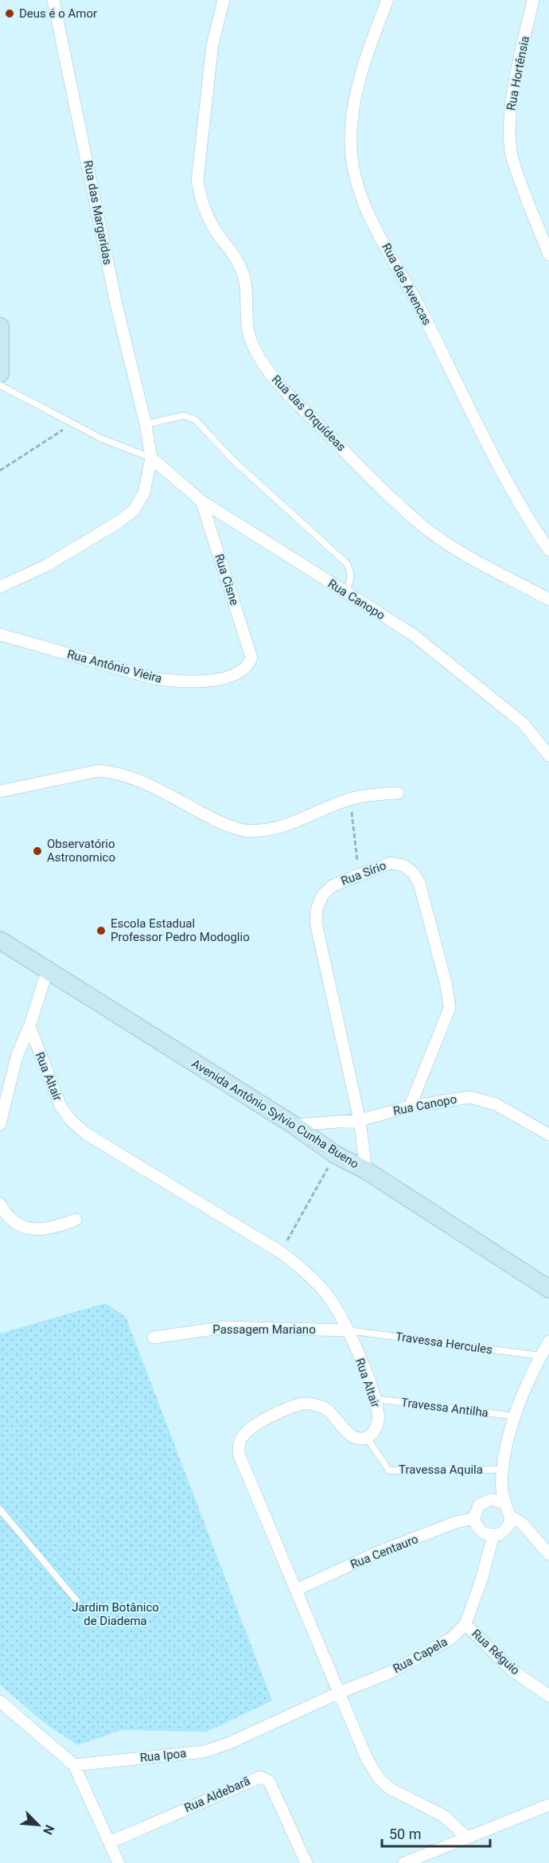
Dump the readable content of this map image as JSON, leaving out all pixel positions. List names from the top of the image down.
{
  "streets": {
    "main road": ["Avenida Antônio Sylvio Cunha Bueno"],
    "street": [
      "Rua Hortênsia",
      "Rua das Margaridas",
      "Rua das Avencas",
      "Rua das Orquídeas",
      "Rua Cisne",
      "Rua Canopo",
      "Rua Antônio Vieira",
      "Rua Sírio",
      "Rua Altair",
      "Passagem Mariano",
      "Rua Centauro",
      "Rua Réguio",
      "Rua Capela",
      "Rua Ipoa",
      "Rua Aldebarã"
    ],
    "lane": ["Travessa Hercules", "Travessa Antilha", "Travessa Aquila"]
  },
  "crossings": [
    ["Rua das Margaridas", "Rua Canopo"],
    ["Rua Cisne", "Rua Canopo"],
    ["Rua Cisne", "Rua Antônio Vieira"],
    ["Rua Canopo", "Rua Sírio"],
    ["Rua Canopo", "Avenida Antônio Sylvio Cunha Bueno"],
    ["Rua Sírio", "Avenida Antônio Sylvio Cunha Bueno"],
    ["Rua Altair", "Passagem Mariano"],
    ["Rua Altair", "Travessa Hercules"],
    ["Rua Altair", "Travessa Antilha"],
    ["Rua Altair", "Travessa Aquila"],
    ["Passagem Mariano", "Travessa Hercules"],
    ["Rua Centauro", "Rua Capela"],
    ["Rua Réguio", "Rua Capela"],
    ["Rua Capela", "Rua Ipoa"]
  ],
  "parks": ["Jardim Botânico de Diadema"],
  "places": ["Deus é o Amor", "Observatório Astronomico", "Escola Estadual Professor Pedro Modoglio"],
  "scale_bar": "50 m",
  "north": "bottom right"
}
